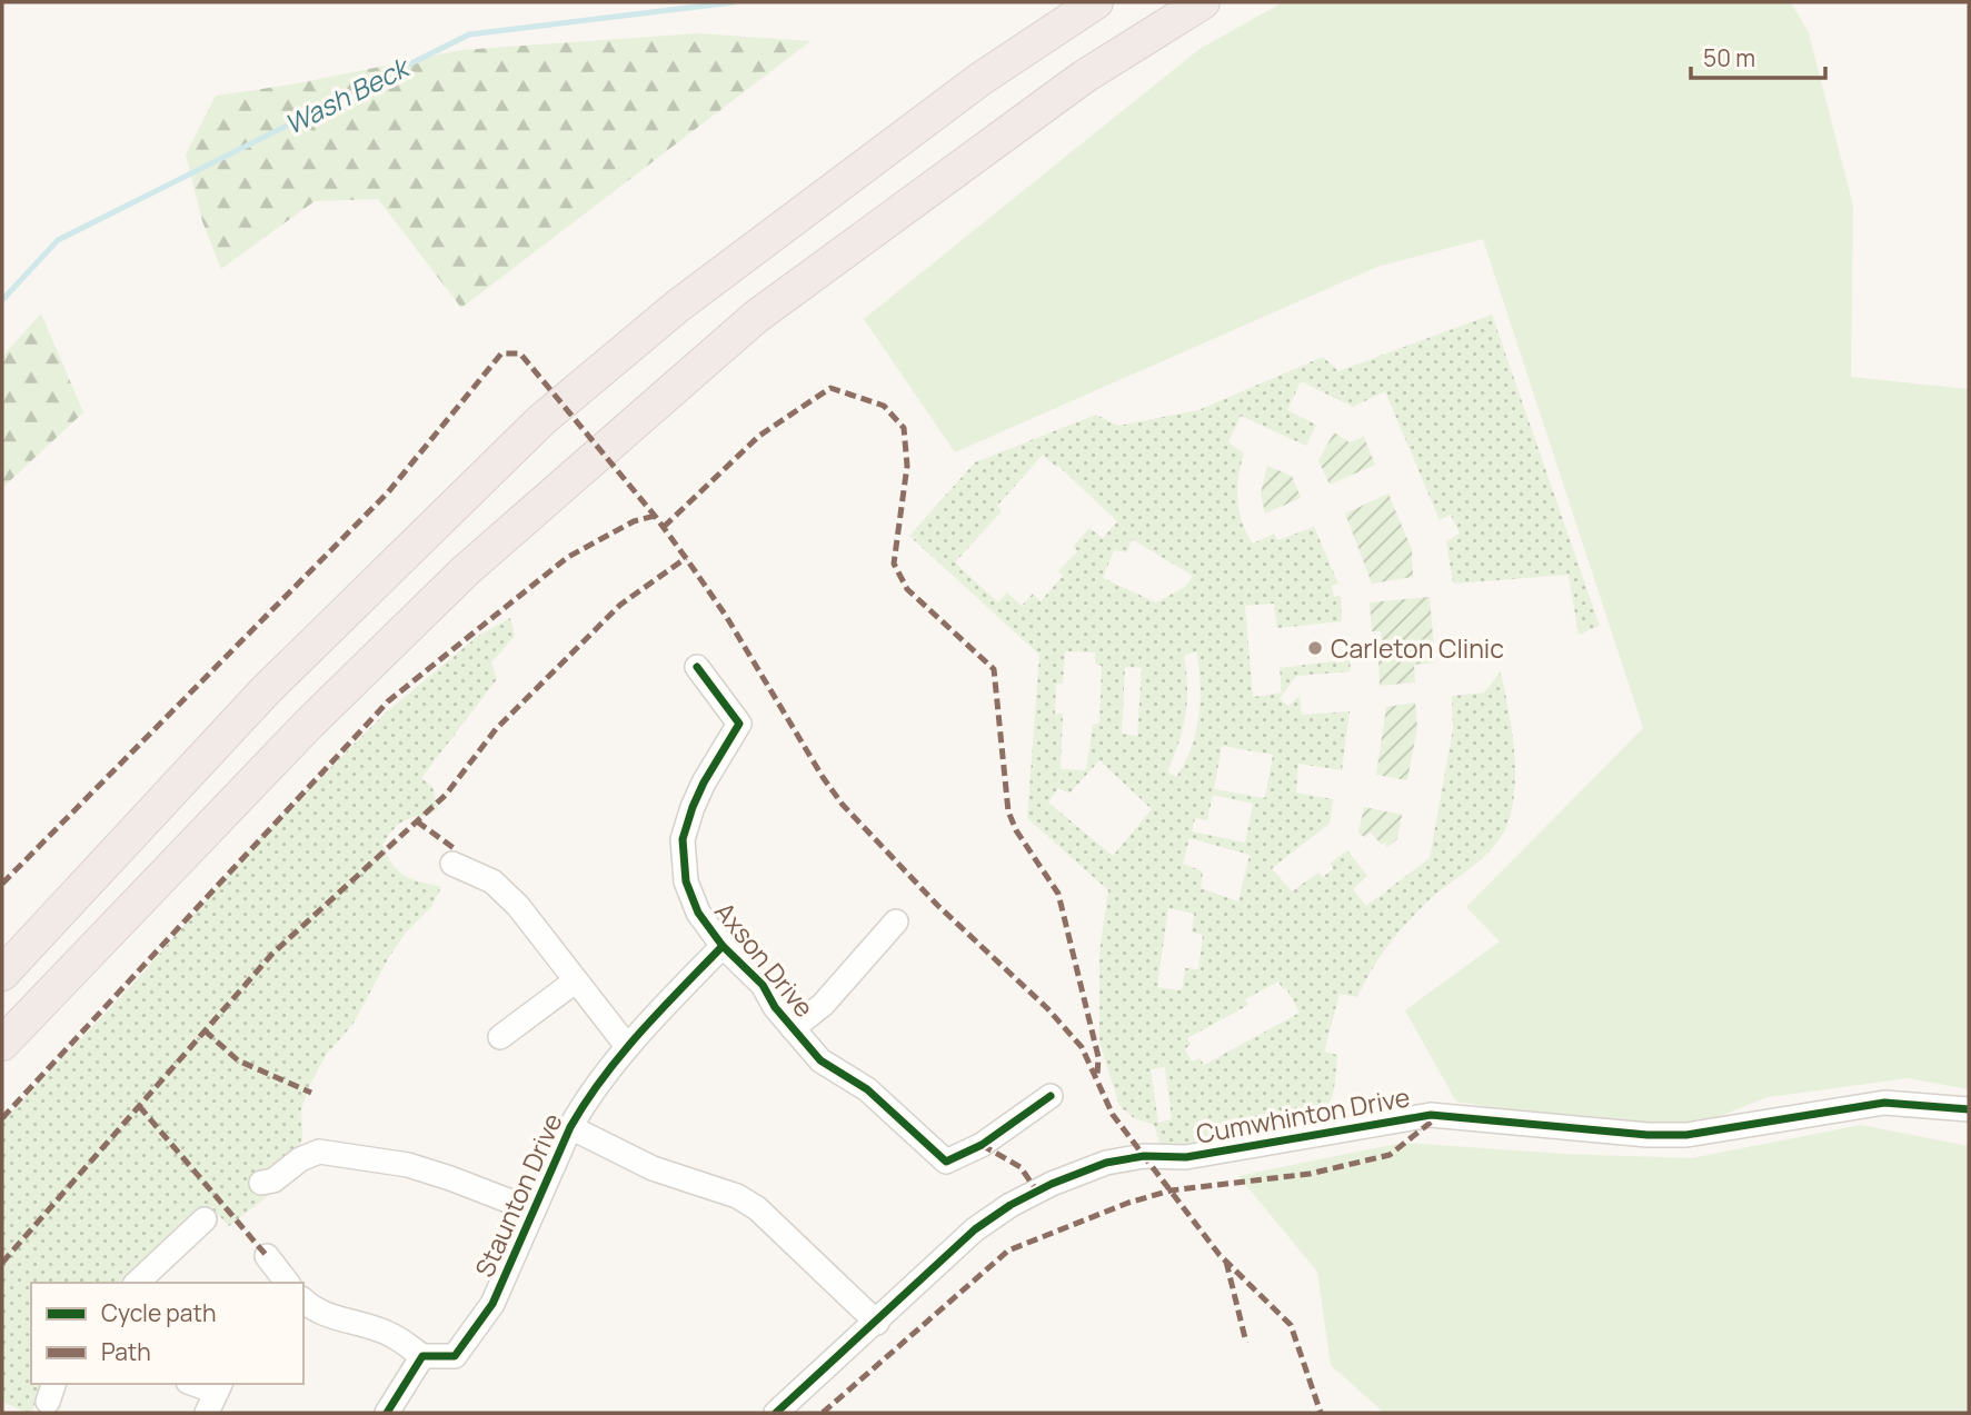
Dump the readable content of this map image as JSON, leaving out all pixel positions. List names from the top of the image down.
{
  "streets": {
    "street": ["Axson Drive", "Cumwhinton Drive", "Staunton Drive"]
  },
  "crossings": [
    ["Axson Drive", "Staunton Drive"]
  ],
  "water": ["Wash Beck"],
  "places": ["Carleton Clinic"],
  "legend": ["Cycle path", "Path"],
  "scale_bar": "50 m"
}
